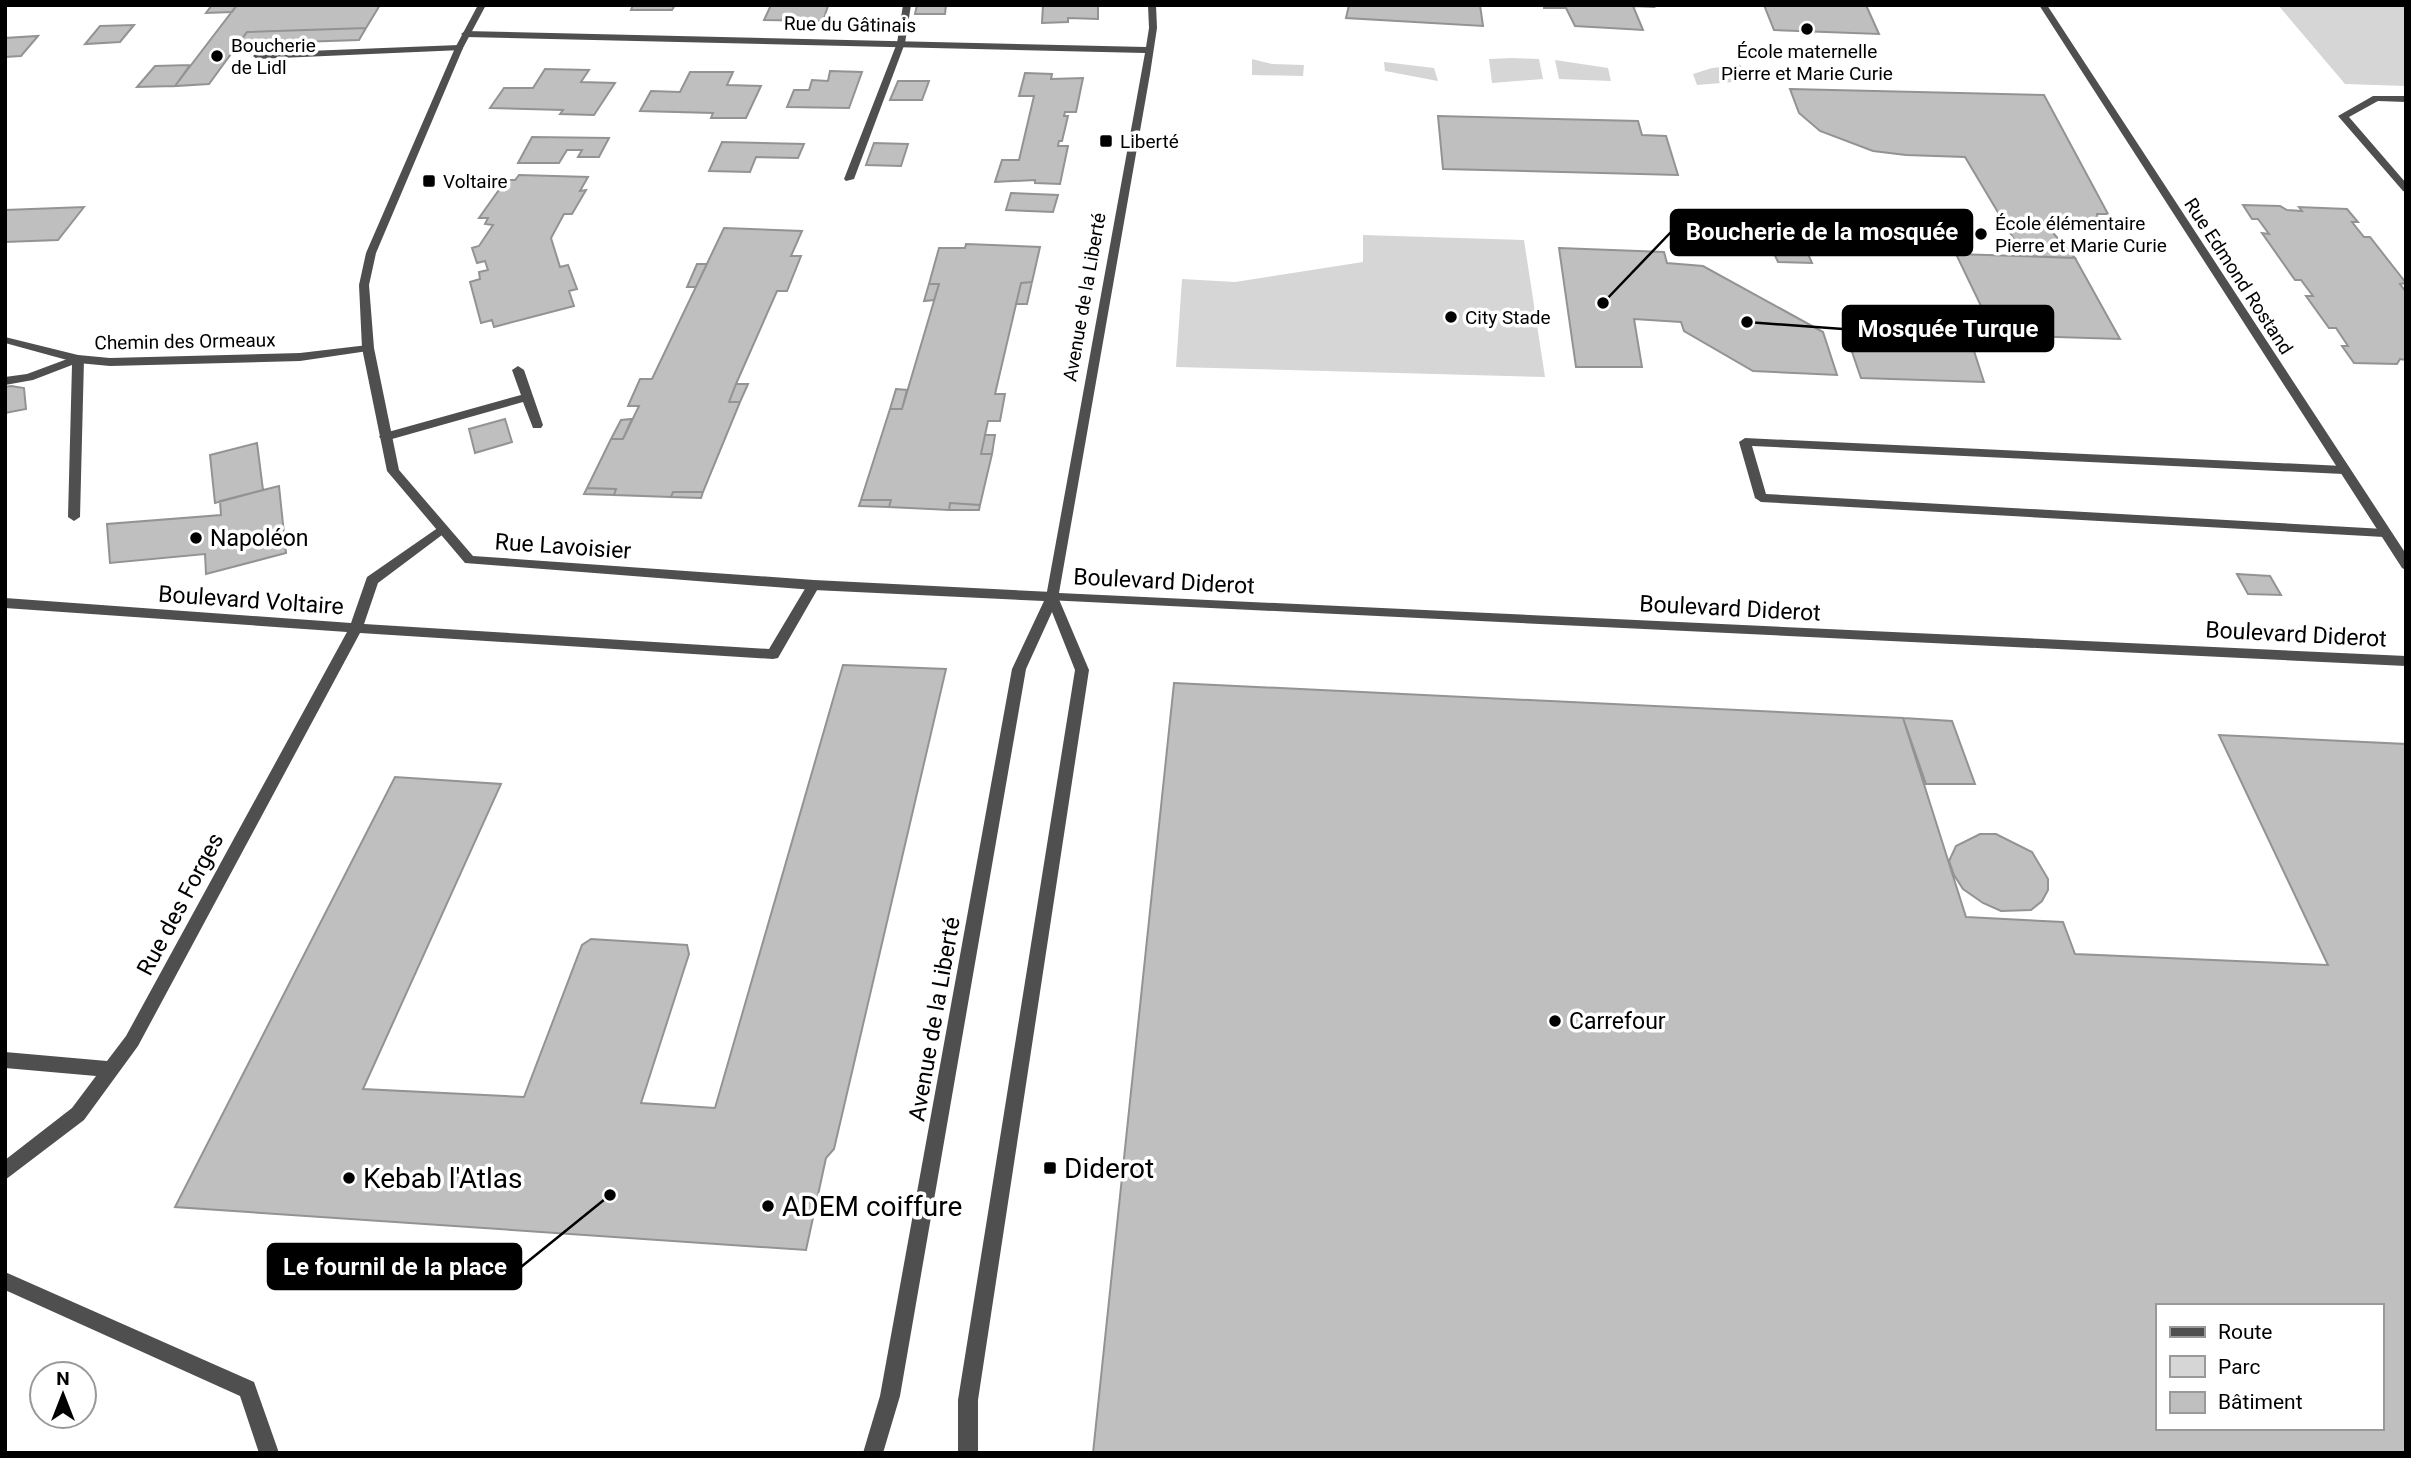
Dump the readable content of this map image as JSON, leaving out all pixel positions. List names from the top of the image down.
{
  "streets": {
    "street": [
      "Rue du Gâtinais",
      "Rue Edmond Rostand",
      "Avenue de la Liberté",
      "Chemin des Ormeaux",
      "Rue Lavoisier",
      "Boulevard Diderot",
      "Boulevard Voltaire",
      "Rue des Forges"
    ]
  },
  "crossings": [
    ["Rue du Gâtinais", "Avenue de la Liberté"],
    ["Rue du Gâtinais", "Rue Lavoisier"],
    ["Avenue de la Liberté", "Rue Lavoisier"],
    ["Avenue de la Liberté", "Boulevard Diderot"],
    ["Chemin des Ormeaux", "Rue Lavoisier"],
    ["Rue Lavoisier", "Boulevard Diderot"],
    ["Rue Lavoisier", "Boulevard Voltaire"],
    ["Boulevard Voltaire", "Rue des Forges"]
  ],
  "places": {
    "other": [
      "École maternelle Pierre et Marie Curie",
      "Boucherie de Lidl",
      "École élémentaire Pierre et Marie Curie",
      "Boucherie de la mosquée",
      "City Stade",
      "Mosquée Turque",
      "Napoléon",
      "Carrefour",
      "Kebab l'Atlas",
      "Le fournil de la place",
      "ADEM coiffure"
    ],
    "transit": ["Liberté", "Voltaire", "Diderot"]
  },
  "legend": ["Route", "Parc", "Bâtiment"],
  "north": "top"
}
